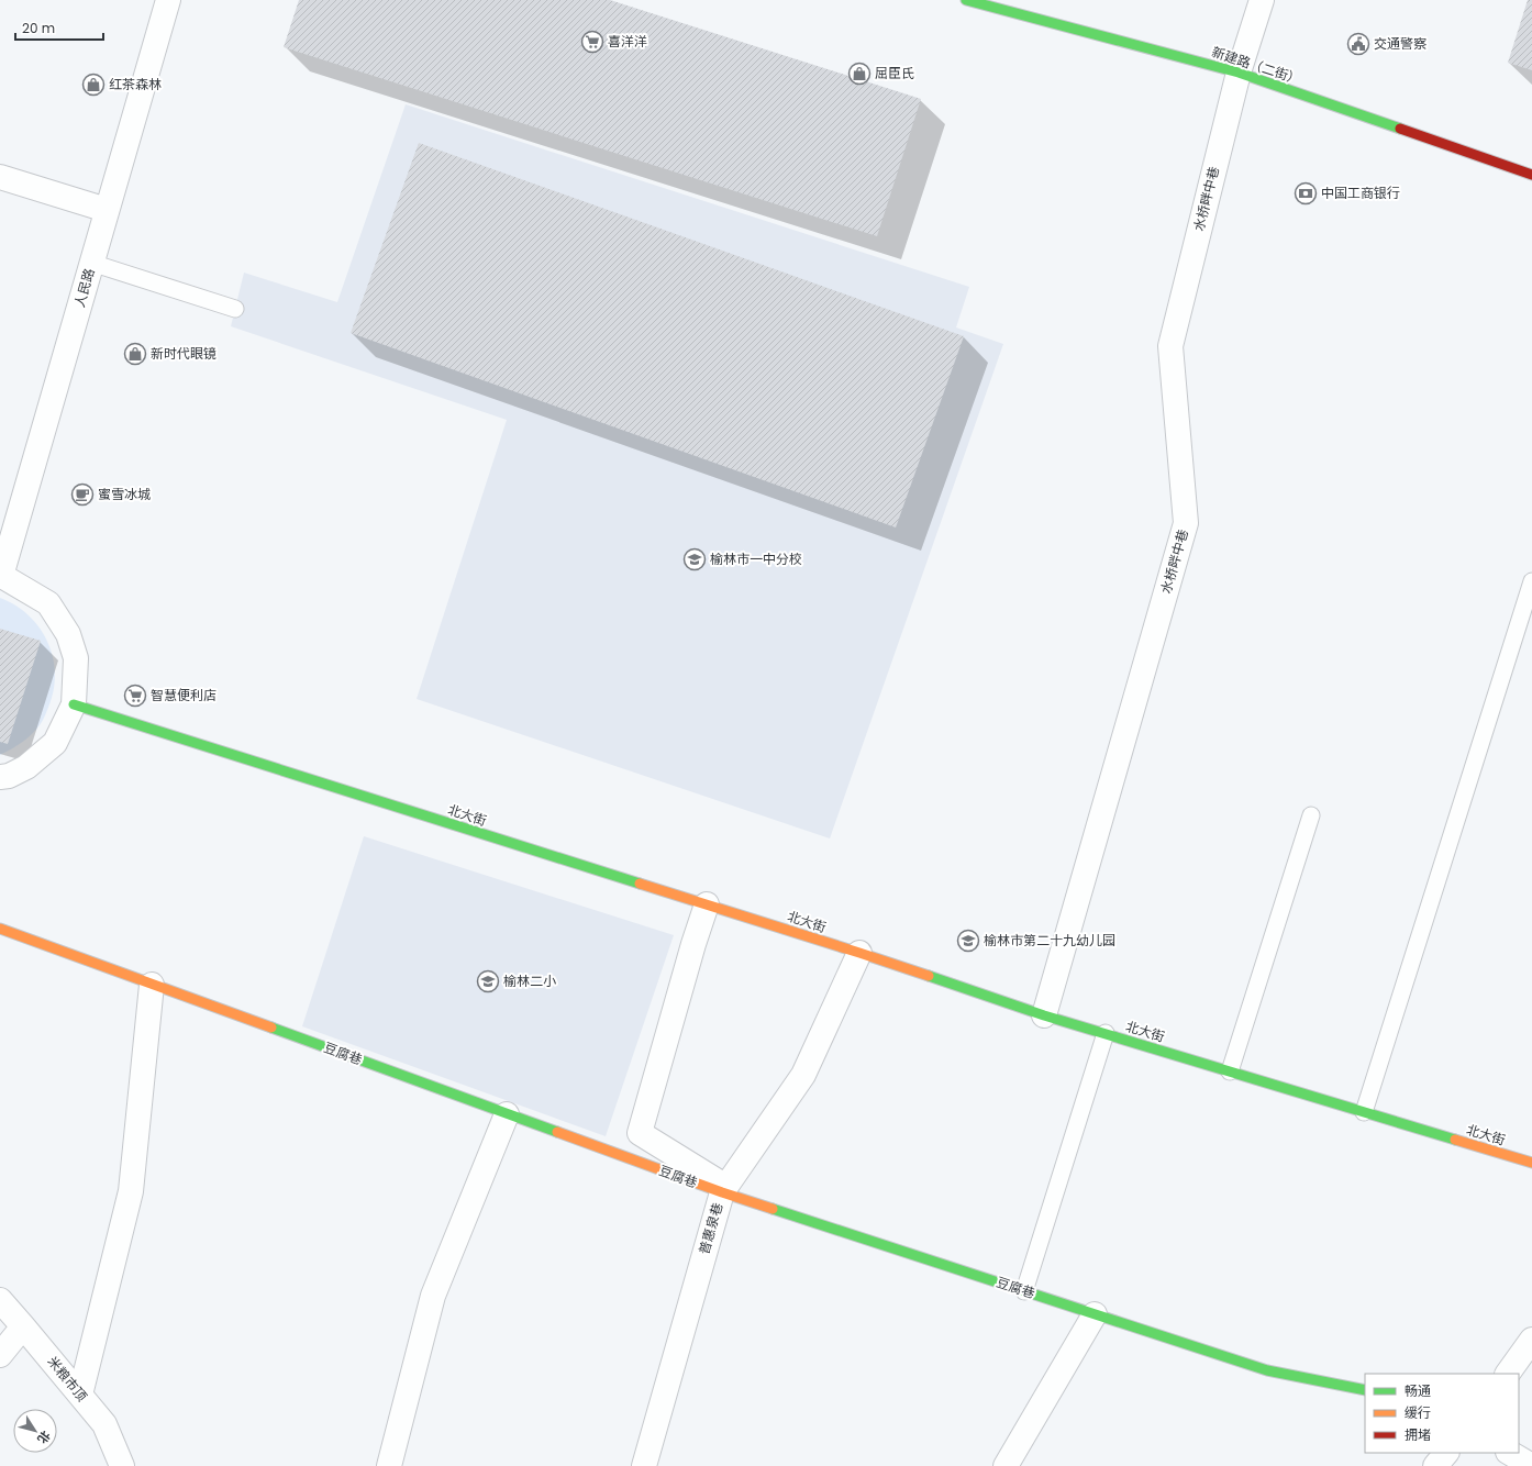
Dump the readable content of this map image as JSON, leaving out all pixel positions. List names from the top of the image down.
{
  "streets": {
    "street": [
      "新建路（二街）",
      "水桥畔中巷",
      "人民路",
      "北大街",
      "豆腐巷",
      "普惠泉巷",
      "米粮市顶"
    ]
  },
  "crossings": [
    ["新建路（二街）", "水桥畔中巷"],
    ["水桥畔中巷", "北大街"],
    ["北大街", "普惠泉巷"],
    ["豆腐巷", "普惠泉巷"]
  ],
  "places": {
    "supermarket": ["喜洋洋", "智慧便利店"],
    "public building": ["交通警察"],
    "shop": ["屈臣氏", "红茶森林", "新时代眼镜"],
    "bank": ["中国工商银行"],
    "cafe": ["蜜雪冰城"],
    "school or university": ["榆林市一中分校", "榆林市第二十九幼儿园", "榆林二小"]
  },
  "legend": ["畅通", "缓行", "拥堵"],
  "scale_bar": "20 m",
  "north": "bottom right"
}
